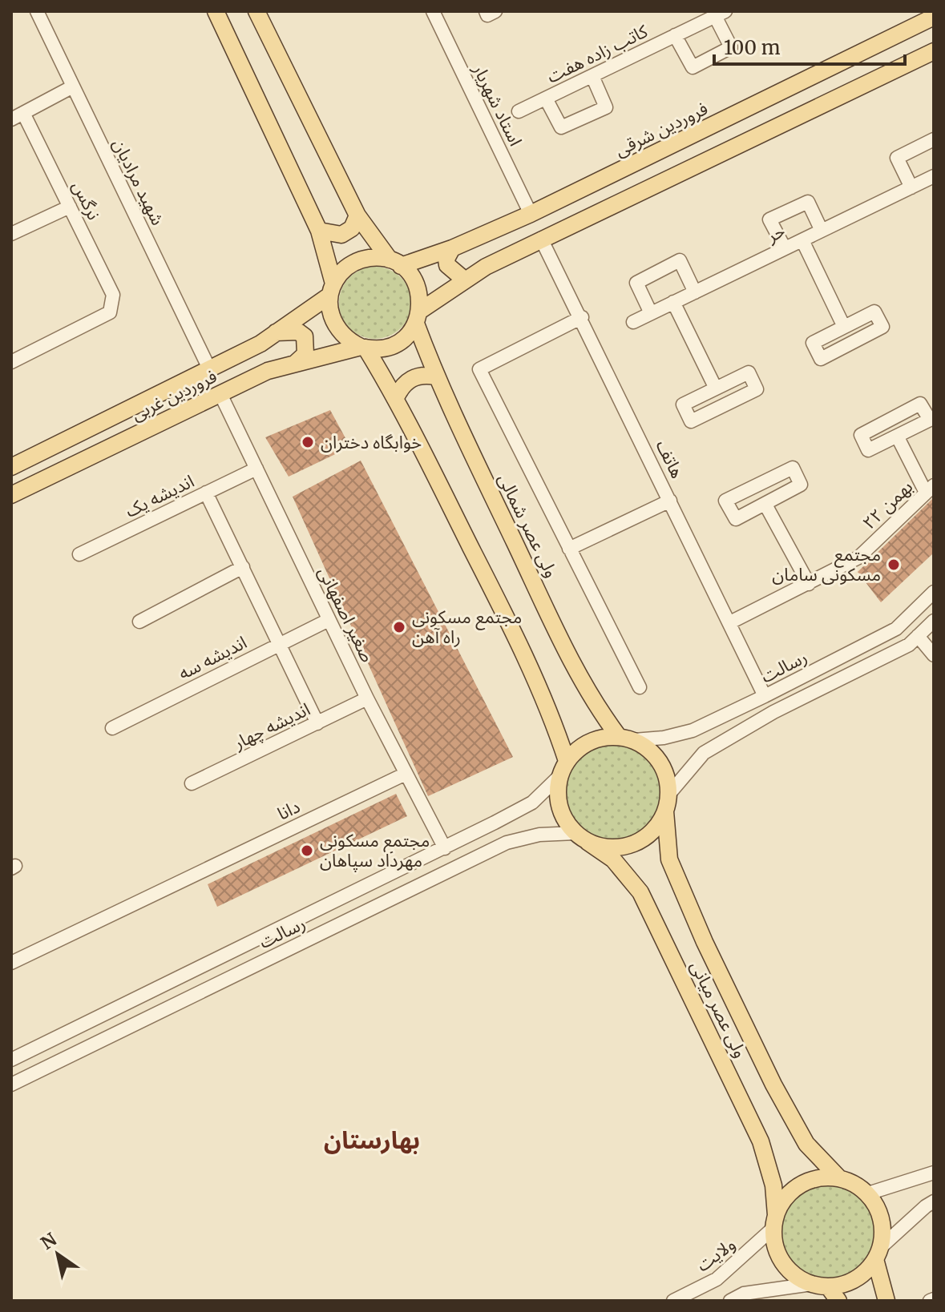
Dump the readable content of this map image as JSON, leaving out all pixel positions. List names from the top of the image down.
{
  "streets": {
    "main road": [
      "فروردین شرقی",
      "فروردین غربی",
      "ولی عصر شمالی",
      "ولی عصر میانی"
    ],
    "street": [
      "کاتب زاده هفت",
      "استاد شهریار",
      "شهید مرادیان",
      "نرگس",
      "حر",
      "هاتف",
      "اندیشه یک",
      "۲۲ بهمن",
      "صغیر اصفهانی",
      "اندیشه سه",
      "رسالت",
      "اندیشه چهار",
      "دانا",
      "ولایت"
    ]
  },
  "crossings": [
    ["استاد شهریار", "فروردین شرقی"],
    ["فروردین شرقی", "فروردین غربی"],
    ["فروردین شرقی", "ولی عصر شمالی"],
    ["شهید مرادیان", "فروردین غربی"],
    ["فروردین غربی", "ولی عصر شمالی"],
    ["فروردین غربی", "صغیر اصفهانی"],
    ["هاتف", "۲۲ بهمن"],
    ["هاتف", "رسالت"],
    ["اندیشه یک", "صغیر اصفهانی"],
    ["ولی عصر شمالی", "رسالت"],
    ["ولی عصر شمالی", "ولی عصر میانی"],
    ["صغیر اصفهانی", "اندیشه سه"],
    ["صغیر اصفهانی", "رسالت"],
    ["صغیر اصفهانی", "اندیشه چهار"],
    ["صغیر اصفهانی", "دانا"],
    ["رسالت", "ولی عصر میانی"],
    ["ولی عصر میانی", "ولایت"]
  ],
  "districts": ["بهارستان"],
  "places": [
    "خوابگاه دختران",
    "مجتمع مسکونی سامان",
    "مجتمع مسکونی راه آهن",
    "مجتمع مسکونی مهرداد سپاهان"
  ],
  "scale_bar": "100 m",
  "north": "top left"
}
